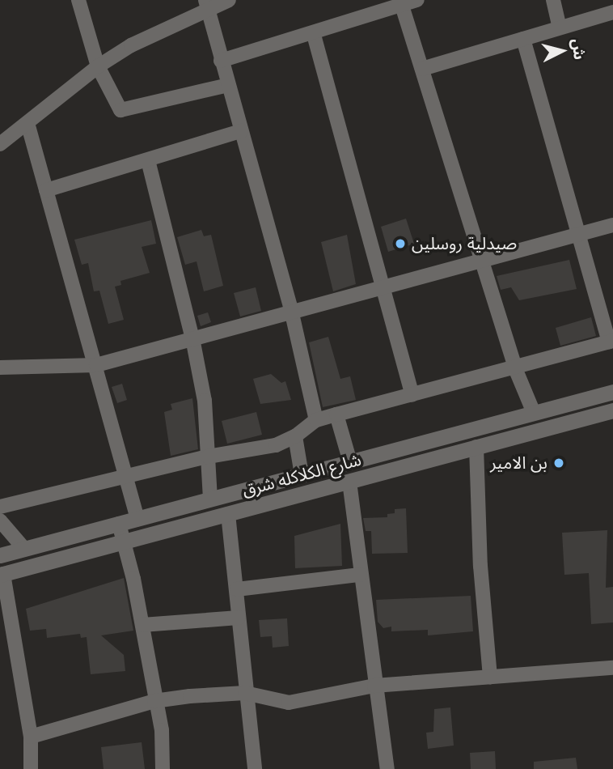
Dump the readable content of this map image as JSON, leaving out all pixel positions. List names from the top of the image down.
{
  "streets": {
    "street": ["شارع الكلاكله شرق"]
  },
  "places": ["صيدلية روسلين", "بن الامير"],
  "north": "right"
}
